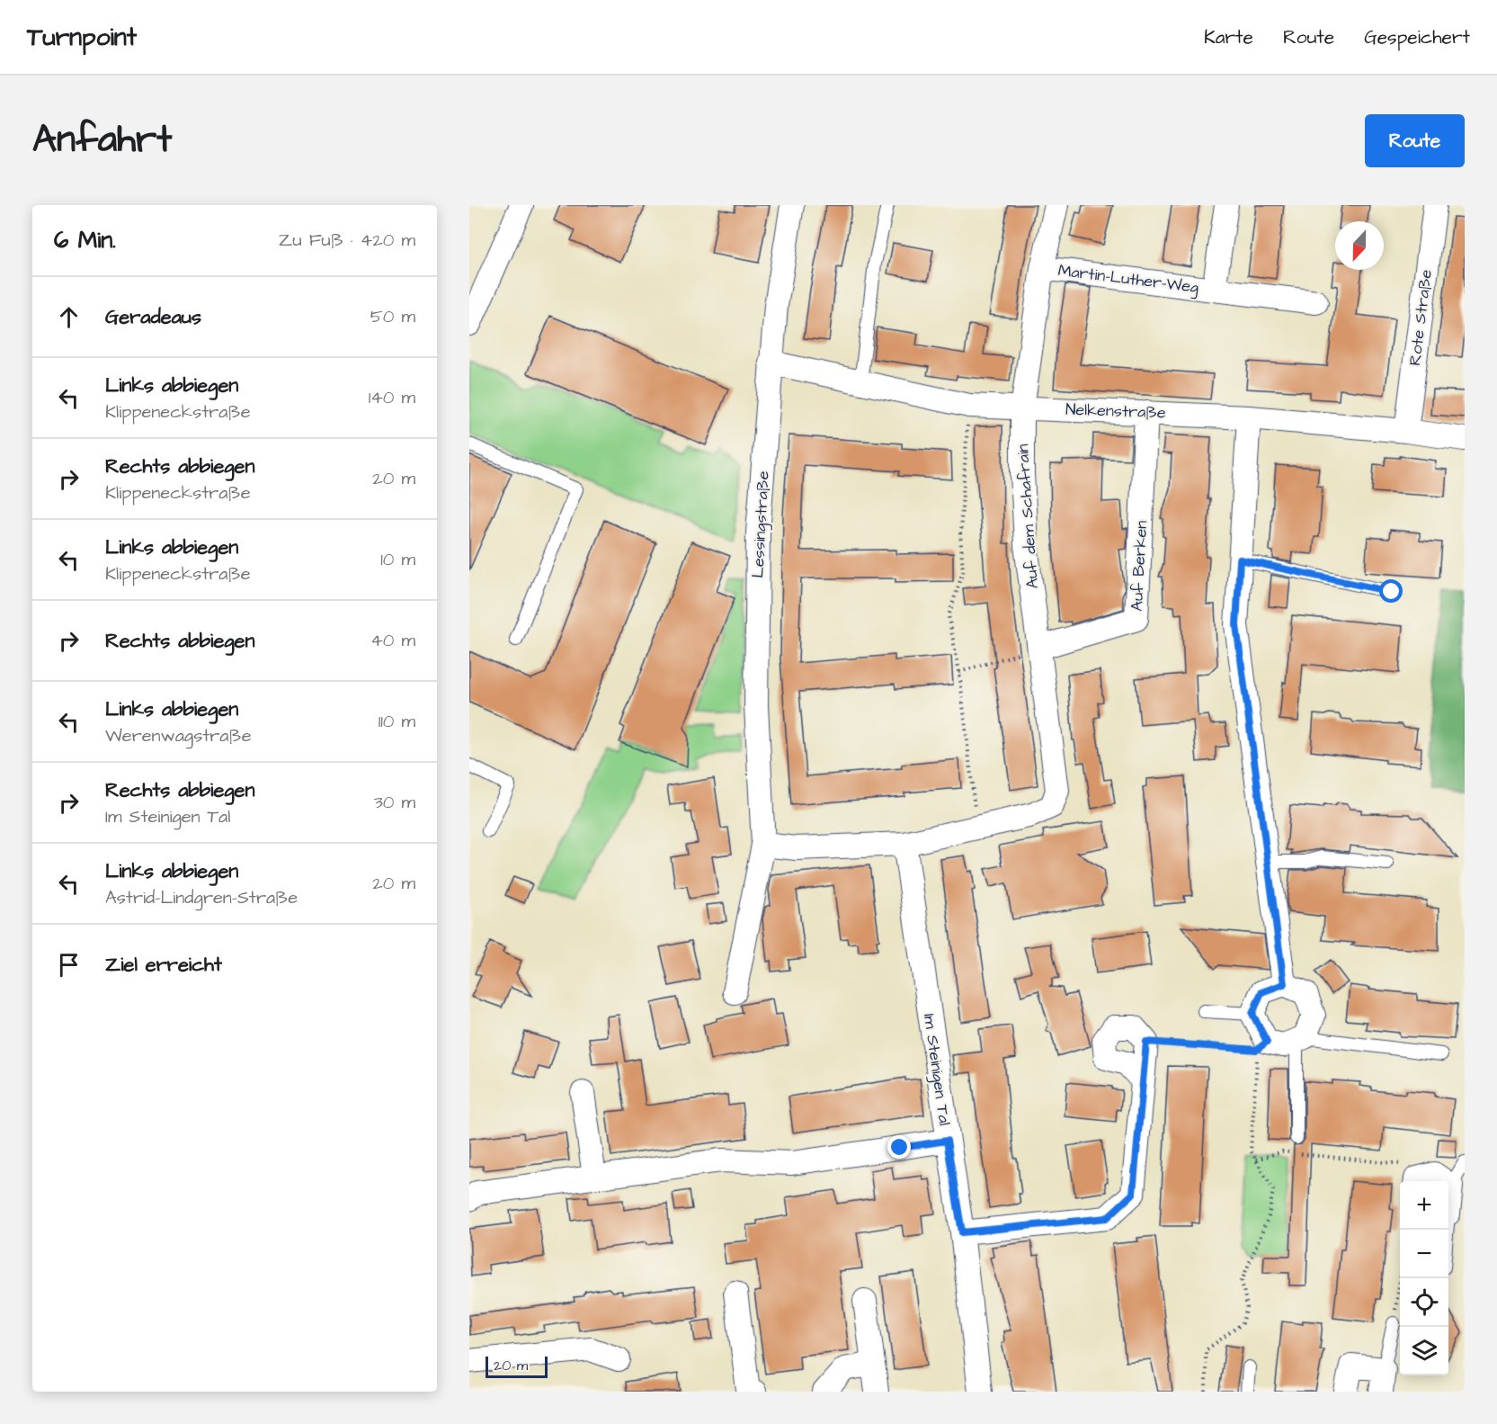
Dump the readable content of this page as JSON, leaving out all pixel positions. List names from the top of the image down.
{
  "streets": {
    "street": [
      "Martin-Luther-Weg",
      "Rote Straße",
      "Nelkenstraße",
      "Auf dem Schafrain",
      "Lessingstraße",
      "Auf Berken",
      "Im Steinigen Tal"
    ]
  },
  "crossings": [
    ["Martin-Luther-Weg", "Auf dem Schafrain"],
    ["Rote Straße", "Nelkenstraße"],
    ["Nelkenstraße", "Auf dem Schafrain"],
    ["Nelkenstraße", "Lessingstraße"],
    ["Nelkenstraße", "Auf Berken"],
    ["Auf dem Schafrain", "Auf Berken"]
  ],
  "scale_bar": "20 m",
  "north": "bottom",
  "page": {
    "header": "Turnpoint",
    "nav": ["Karte", "Route", "Gespeichert"],
    "title": "Anfahrt",
    "buttons": "Route",
    "heading": ["6 Min.", "Zu Fuß · 420 m"],
    "list": [
      ["Geradeaus", "50 m"],
      ["Links abbiegen", "Klippeneckstraße", "140 m"],
      ["Rechts abbiegen", "Klippeneckstraße", "20 m"],
      ["Links abbiegen", "Klippeneckstraße", "10 m"],
      ["Rechts abbiegen", "40 m"],
      ["Links abbiegen", "Werenwagstraße", "110 m"],
      ["Rechts abbiegen", "Im Steinigen Tal", "30 m"],
      ["Links abbiegen", "Astrid-Lindgren-Straße", "20 m"],
      "Ziel erreicht"
    ],
    "map_buttons": ["+", "−"],
    "scale": "20 m"
  }
}
